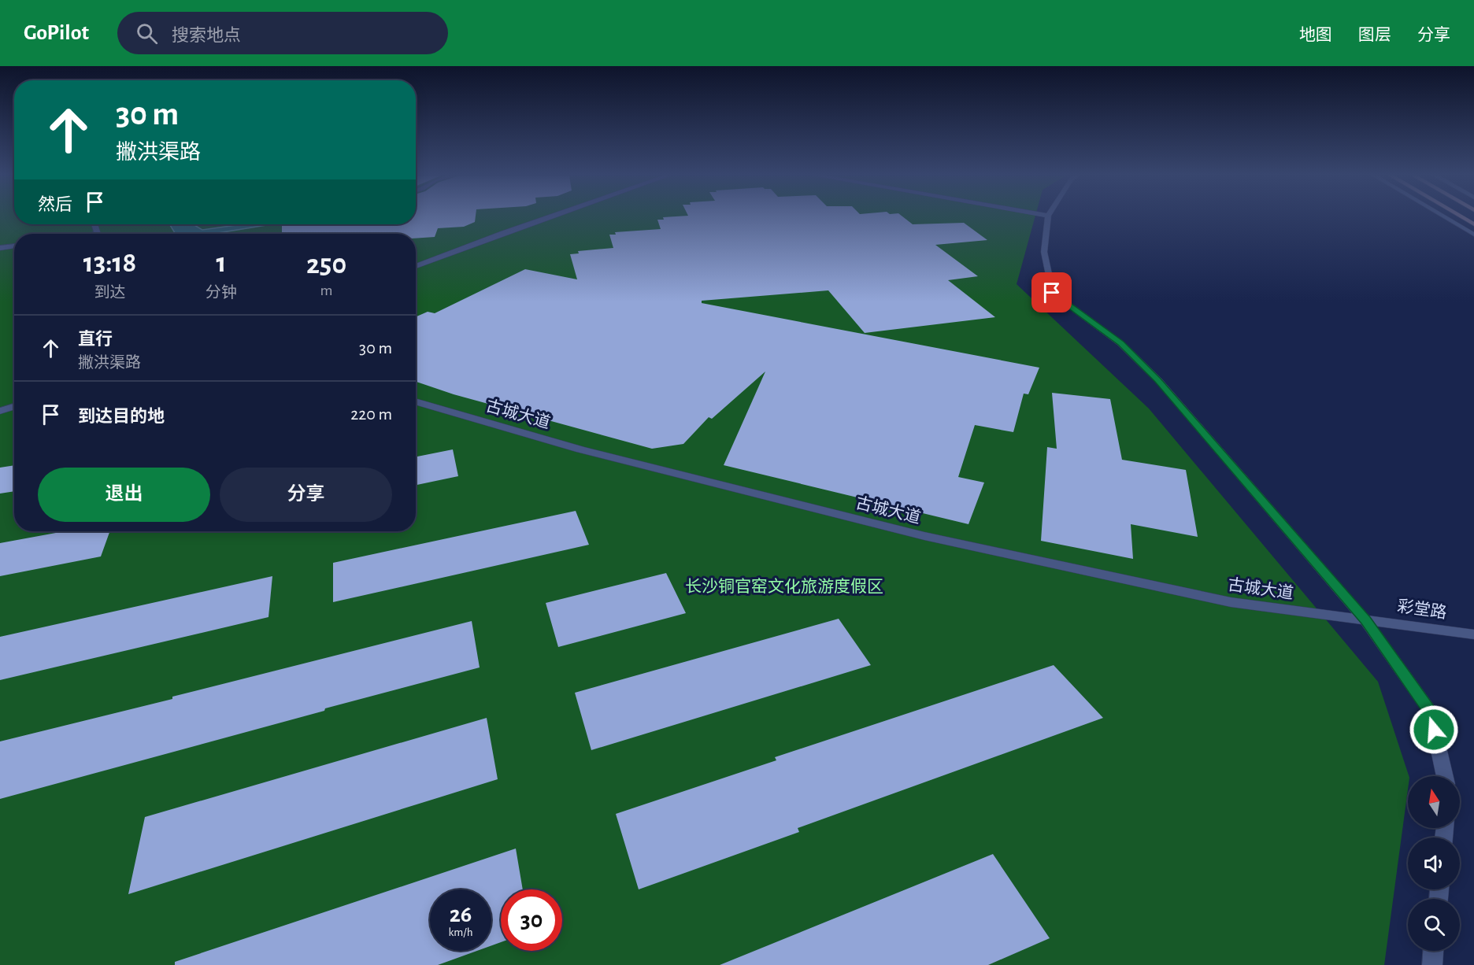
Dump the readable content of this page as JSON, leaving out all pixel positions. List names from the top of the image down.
{
  "streets": {
    "street": ["古城大道", "彩堂路"]
  },
  "crossings": [
    ["古城大道", "彩堂路"]
  ],
  "parks": ["长沙铜官窑文化旅游度假区"],
  "north": "top",
  "page": {
    "header": "GoPilot",
    "search": "搜索地点",
    "nav": ["地图", "图层", "分享"],
    "turn": ["30 m", "撇洪渠路"],
    "then": "然后",
    "eta": [
      "13:18",
      "到达",
      "1",
      "分钟",
      "250",
      "m"
    ],
    "list": [
      {
        "name": "直行",
        "note": "撇洪渠路",
        "value": "30 m"
      },
      {
        "name": "到达目的地",
        "value": "220 m"
      }
    ],
    "buttons": ["退出", "分享"],
    "speed": "26 km/h",
    "limit": "30"
  }
}
